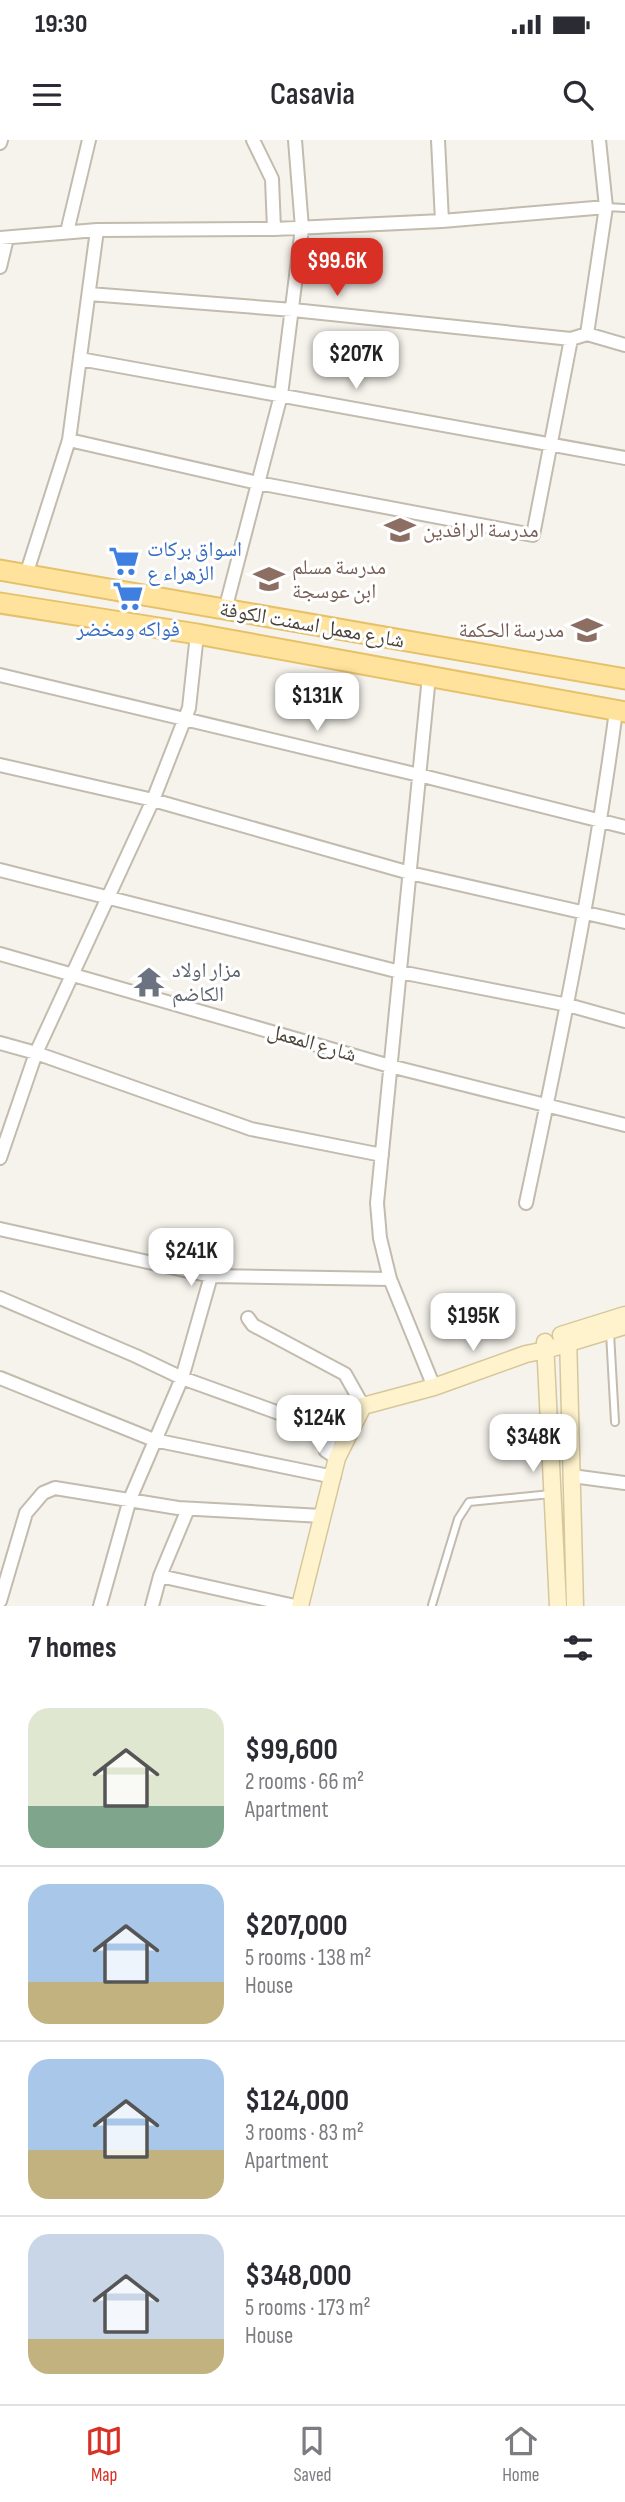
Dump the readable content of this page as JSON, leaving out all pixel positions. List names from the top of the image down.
{
  "streets": {
    "main road": ["شارع معمل اسمنت الكوفة"],
    "street": ["شارع المعمل"]
  },
  "places": {
    "school or university": ["مدرسة الرافدين", "مدرسة مسلم ابن عوسجة", "مدرسة الحكمة"],
    "supermarket": ["اسواق بركات الزهراء ع", "فواكه ومخضر"],
    "temple": ["مزار اولاد الكاضم"]
  },
  "page": {
    "status": "19:30",
    "header": "Casavia",
    "price": [
      "$99.6K",
      "$207K",
      "$131K",
      "$241K",
      "$195K",
      "$124K",
      "$348K"
    ],
    "heading": "7 homes",
    "list": [
      {
        "name": "$99,600",
        "note": "2 rooms · 66 m² · Apartment"
      },
      {
        "name": "$207,000",
        "note": "5 rooms · 138 m² · House"
      },
      {
        "name": "$124,000",
        "note": "3 rooms · 83 m² · Apartment"
      },
      {
        "name": "$348,000",
        "note": "5 rooms · 173 m² · House"
      }
    ],
    "tabs": ["Map", "Saved", "Home"]
  }
}
